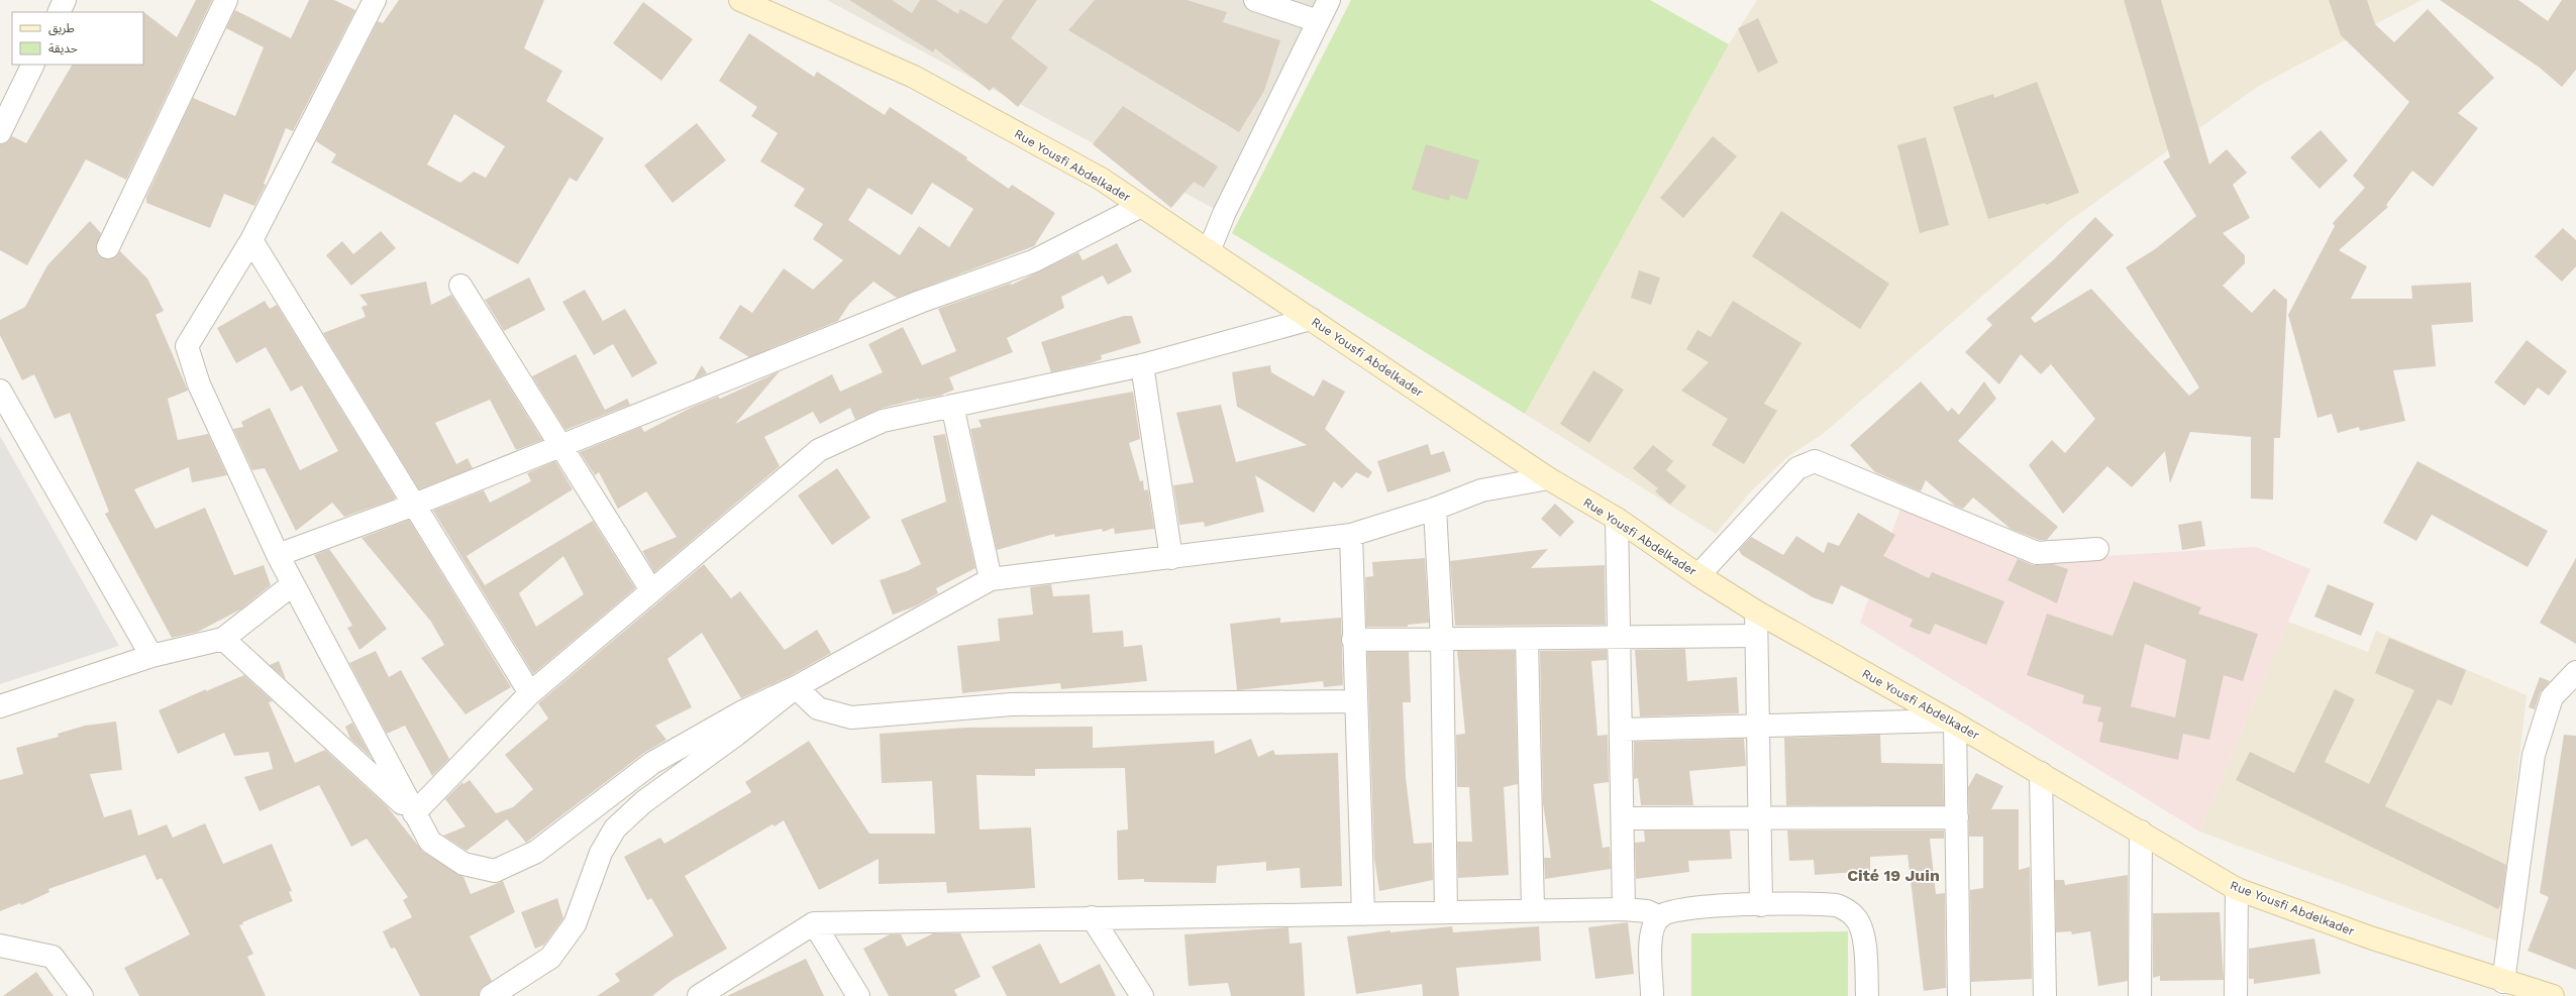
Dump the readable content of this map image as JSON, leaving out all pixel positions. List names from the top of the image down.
{
  "streets": {
    "main road": ["Rue Yousfi Abdelkader"]
  },
  "districts": ["Cité 19 Juin"],
  "legend": ["طريق", "حديقة"]
}
